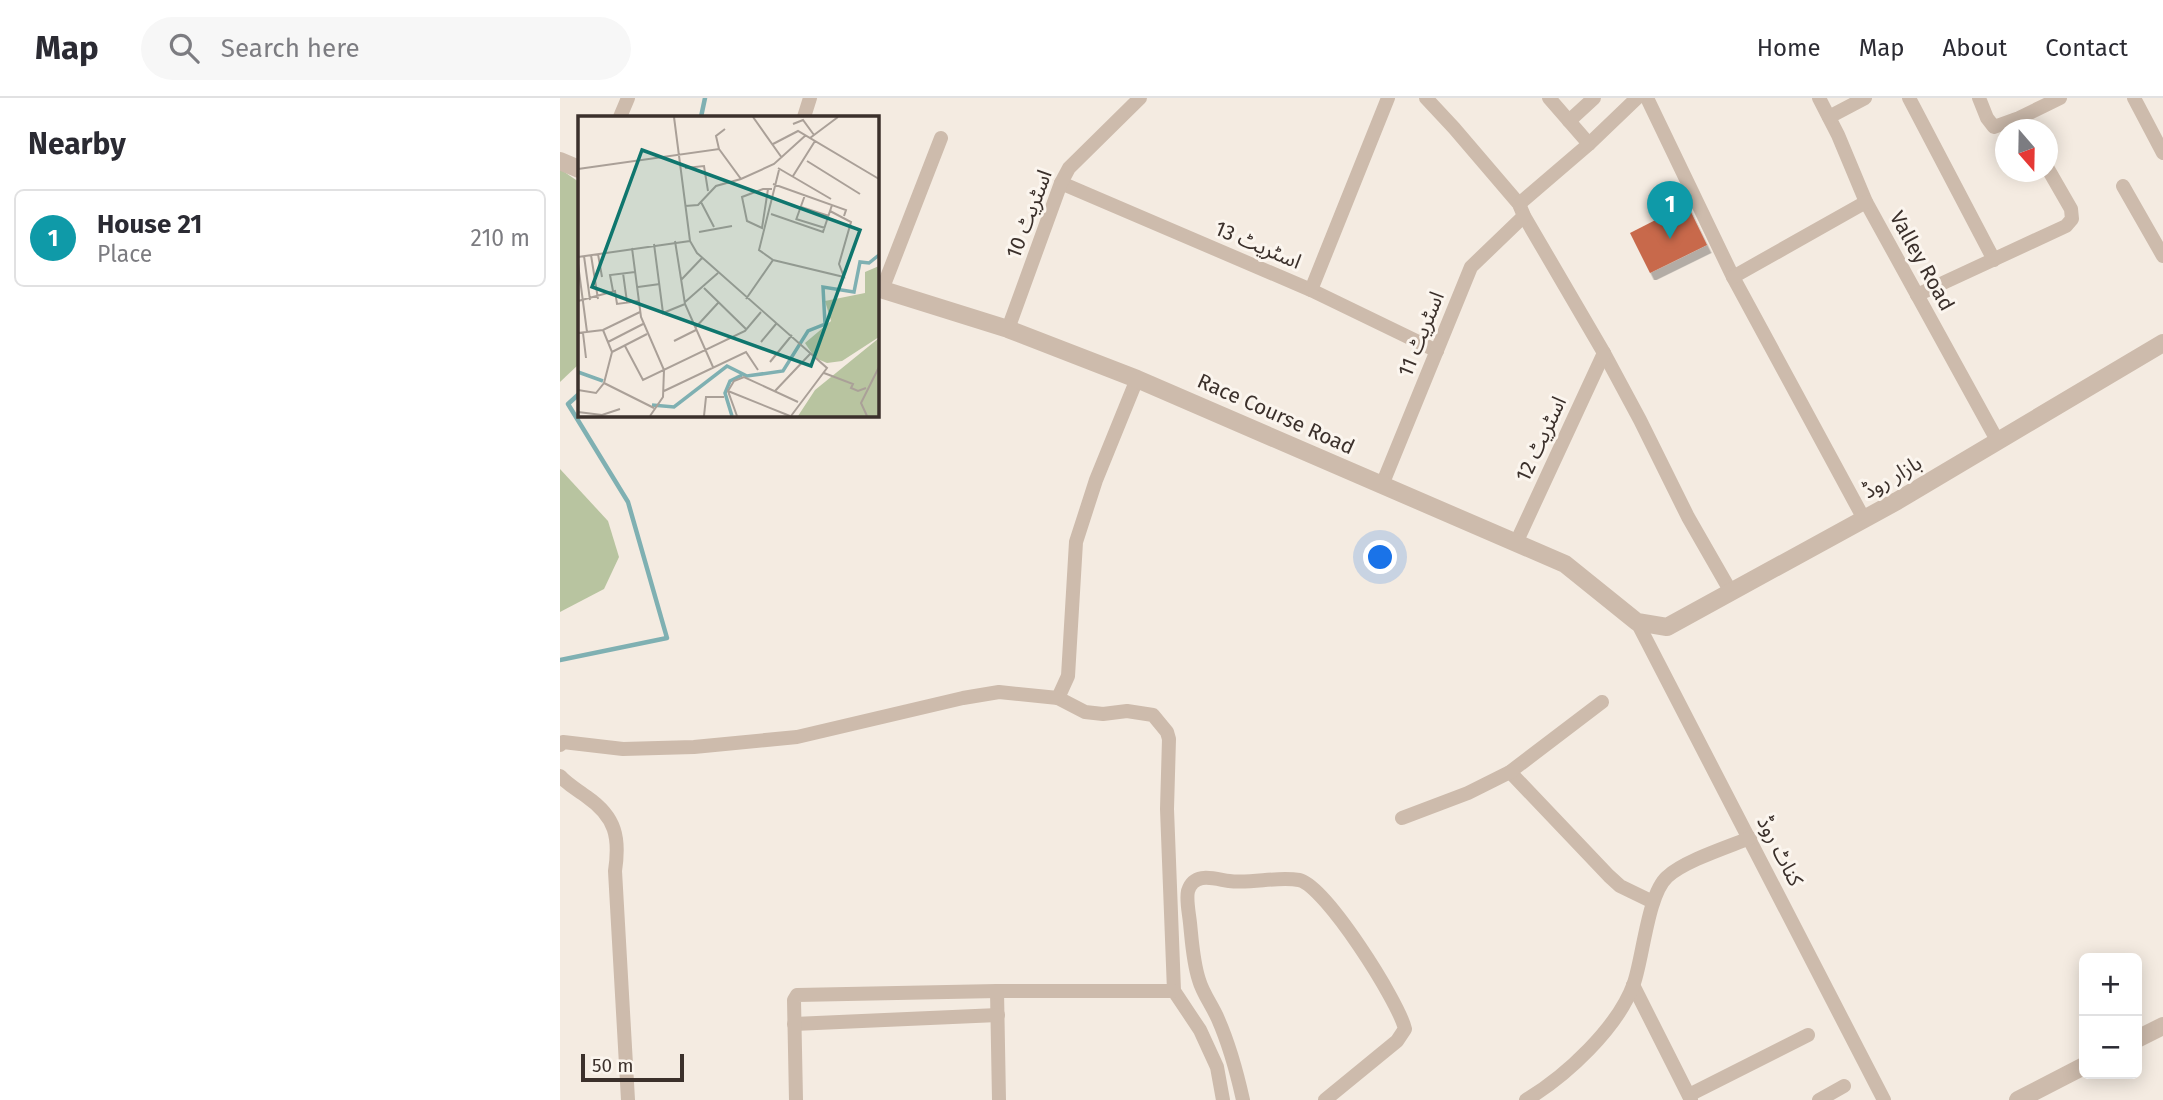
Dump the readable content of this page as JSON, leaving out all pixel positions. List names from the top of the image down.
{
  "streets": {
    "street": [
      "اسٹریٹ 10",
      "اسٹریٹ 13",
      "Valley Road",
      "اسٹریٹ 11",
      "Race Course Road",
      "اسٹریٹ 12",
      "بازار روڈ",
      "کناٹ روڈ"
    ]
  },
  "crossings": [
    ["اسٹریٹ 10", "اسٹریٹ 13"],
    ["اسٹریٹ 10", "Race Course Road"],
    ["اسٹریٹ 13", "اسٹریٹ 11"],
    ["Valley Road", "بازار روڈ"],
    ["اسٹریٹ 11", "Race Course Road"],
    ["Race Course Road", "اسٹریٹ 12"],
    ["Race Course Road", "بازار روڈ"],
    ["Race Course Road", "کناٹ روڈ"],
    ["بازار روڈ", "کناٹ روڈ"]
  ],
  "scale_bar": "50 m",
  "north": "bottom",
  "page": {
    "header": "Map",
    "search": "Search here",
    "nav": [
      "Home",
      "Map",
      "About",
      "Contact"
    ],
    "heading": "Nearby",
    "pins": "1",
    "list": [
      {
        "mark": "1",
        "name": "House 21",
        "note": "Place",
        "value": "210 m"
      }
    ],
    "map_buttons": ["+", "−"],
    "scale": "50 m"
  }
}
